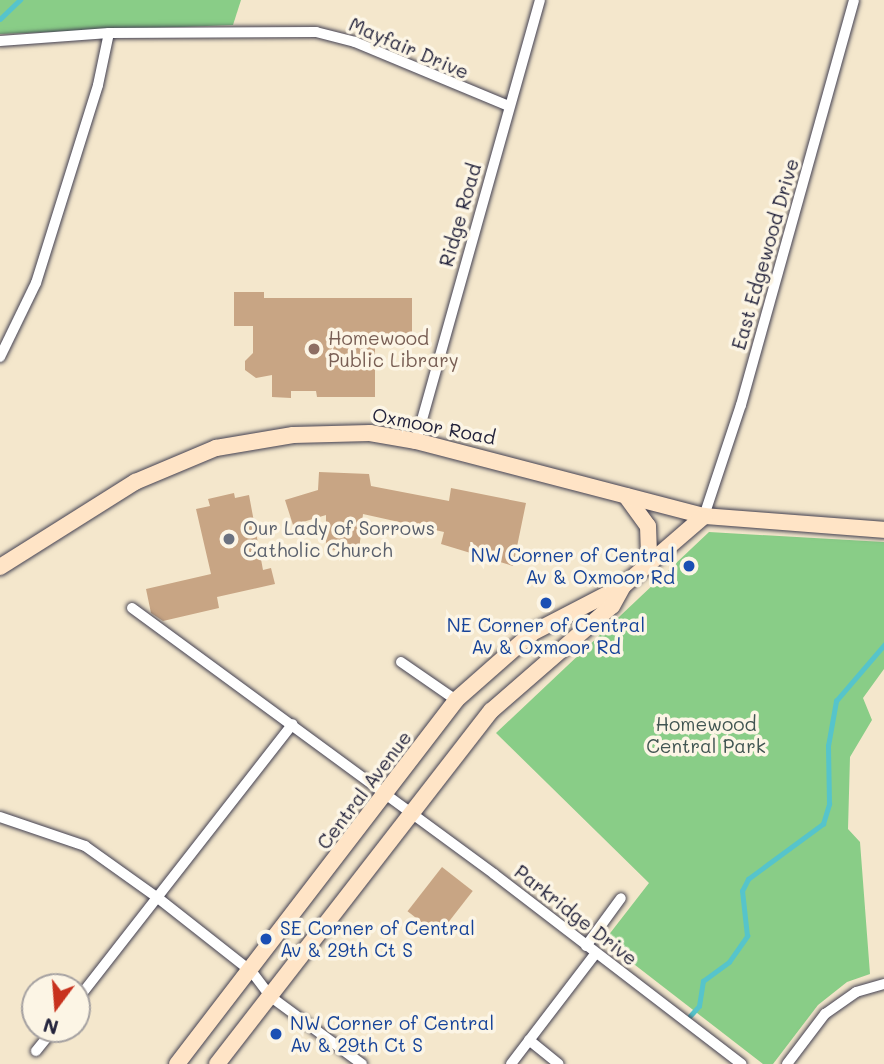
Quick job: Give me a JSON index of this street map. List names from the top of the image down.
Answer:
{
  "streets": {
    "main road": ["Oxmoor Road", "Central Avenue"],
    "street": [
      "Mayfair Drive",
      "Ridge Road",
      "East Edgewood Drive",
      "Parkridge Drive"
    ]
  },
  "crossings": [
    ["Mayfair Drive", "Ridge Road"],
    ["Ridge Road", "Oxmoor Road"],
    ["East Edgewood Drive", "Oxmoor Road"],
    ["East Edgewood Drive", "Central Avenue"],
    ["Oxmoor Road", "Central Avenue"],
    ["Central Avenue", "Parkridge Drive"]
  ],
  "parks": ["Homewood Central Park"],
  "places": [
    "Homewood Public Library",
    "Our Lady of Sorrows Catholic Church",
    "NW Corner of Central Av & Oxmoor Rd",
    "NE Corner of Central Av & Oxmoor Rd",
    "SE Corner of Central Av & 29th Ct S",
    "NW Corner of Central Av & 29th Ct S"
  ],
  "north": "bottom"
}
